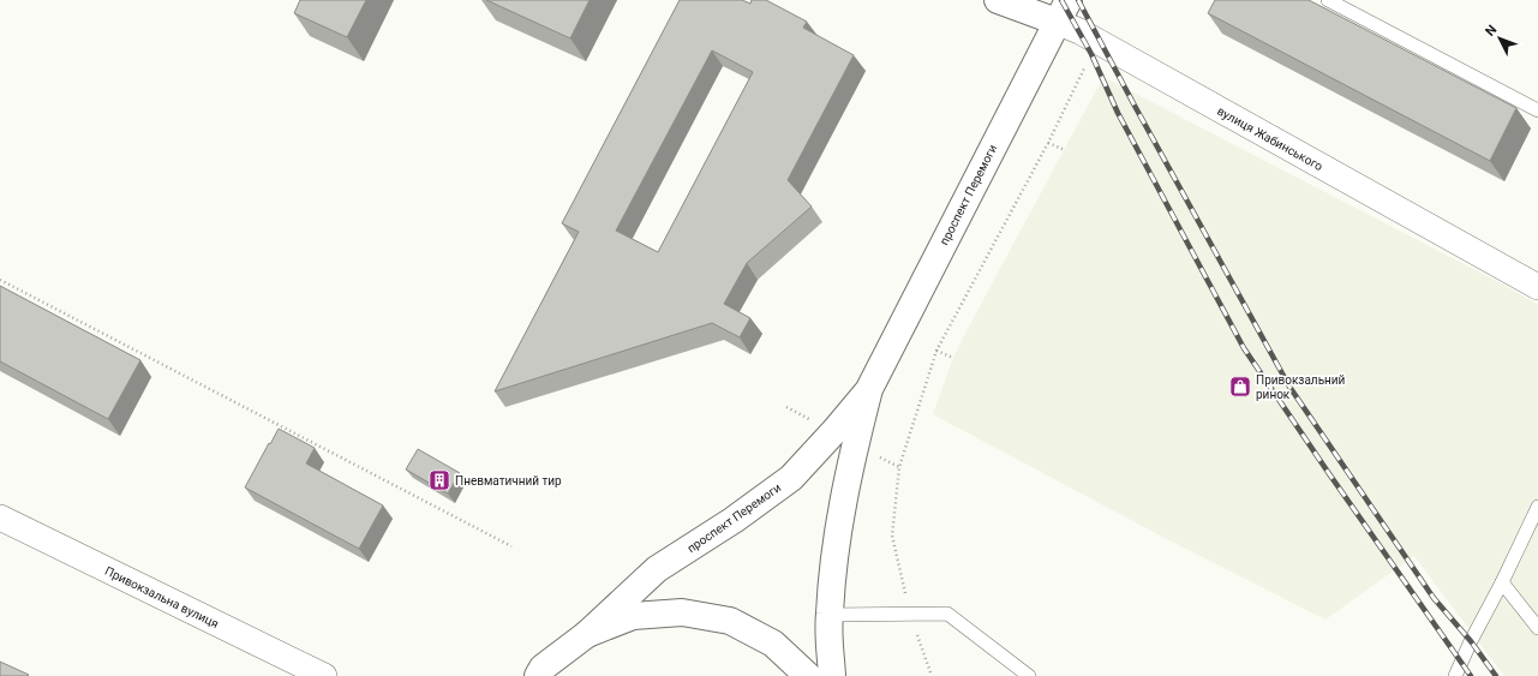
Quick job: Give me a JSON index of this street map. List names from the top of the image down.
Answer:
{
  "streets": {
    "main road": ["вулиця Жабинського", "проспект Перемоги"],
    "street": ["Привокзальна вулиця"]
  },
  "crossings": [
    ["вулиця Жабинського", "проспект Перемоги"]
  ],
  "places": {
    "shop": ["Привокзальний ринок"],
    "building": ["Пневматичний тир"]
  },
  "north": "top left"
}
